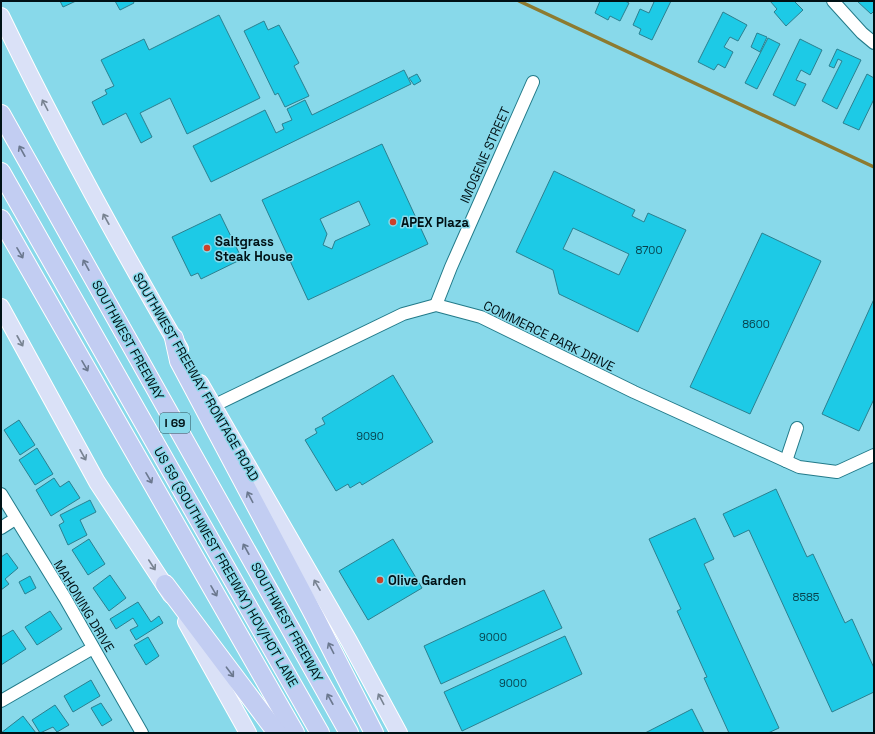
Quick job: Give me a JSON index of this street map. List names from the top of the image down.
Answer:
{
  "streets": {
    "highway": ["SOUTHWEST FREEWAY", "I 69", "US 59 (SOUTHWEST FREEWAY) HOV/HOT LANE"],
    "main road": ["SOUTHWEST FREEWAY FRONTAGE ROAD"],
    "street": ["IMOGENE STREET", "COMMERCE PARK DRIVE", "MAHONING DRIVE"]
  },
  "crossings": [
    ["IMOGENE STREET", "COMMERCE PARK DRIVE"]
  ],
  "places": ["APEX Plaza", "Saltgrass Steak House", "Olive Garden"],
  "house_numbers": [
    "8700",
    "8600",
    "9090",
    "8585",
    "9000",
    "9000"
  ]
}
